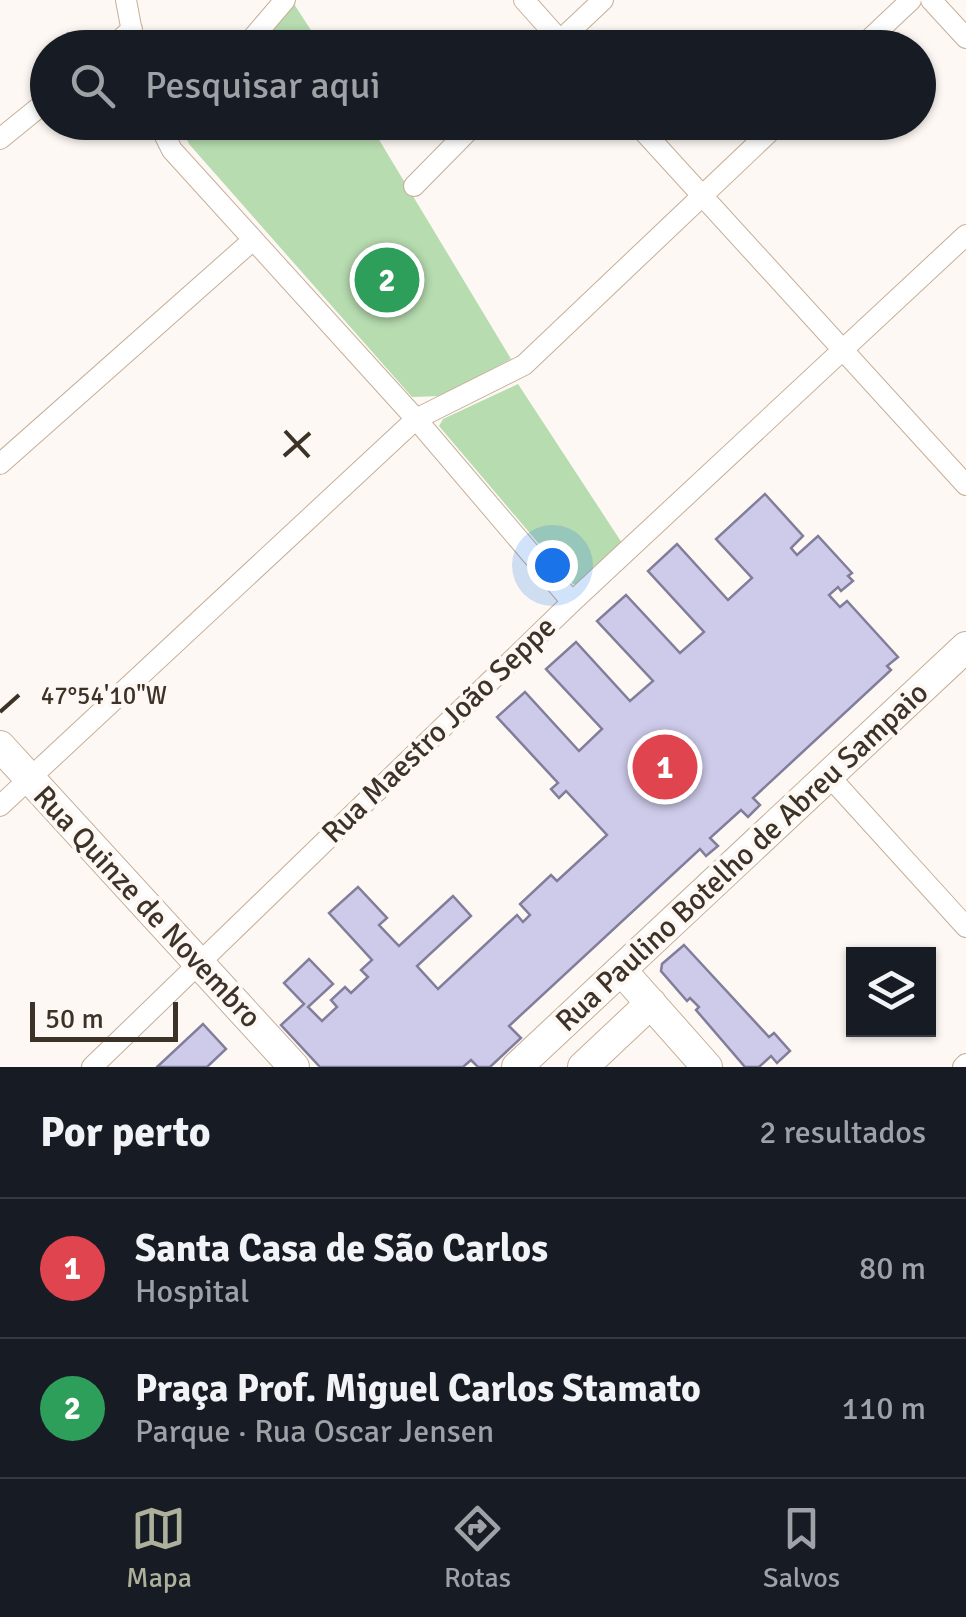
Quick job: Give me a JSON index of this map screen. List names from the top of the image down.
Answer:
{
  "streets": {
    "main road": ["Rua Paulino Botelho de Abreu Sampaio", "Rua Quinze de Novembro"],
    "street": ["Rua Maestro João Seppe"]
  },
  "crossings": [
    ["Rua Maestro João Seppe", "Rua Quinze de Novembro"]
  ],
  "scale_bar": "50 m",
  "page": {
    "search": "Pesquisar aqui",
    "pins": ["2", "1"],
    "scale": "50 m",
    "heading": ["Por perto", "2 resultados"],
    "list": [
      {
        "mark": "1",
        "name": "Santa Casa de São Carlos",
        "note": "Hospital",
        "value": "80 m"
      },
      {
        "mark": "2",
        "name": "Praça Prof. Miguel Carlos Stamato",
        "note": "Parque · Rua Oscar Jensen",
        "value": "110 m"
      }
    ],
    "nav": ["Mapa", "Rotas", "Salvos"]
  },
  "coordinates": ["47°54'10\"W"]
}
